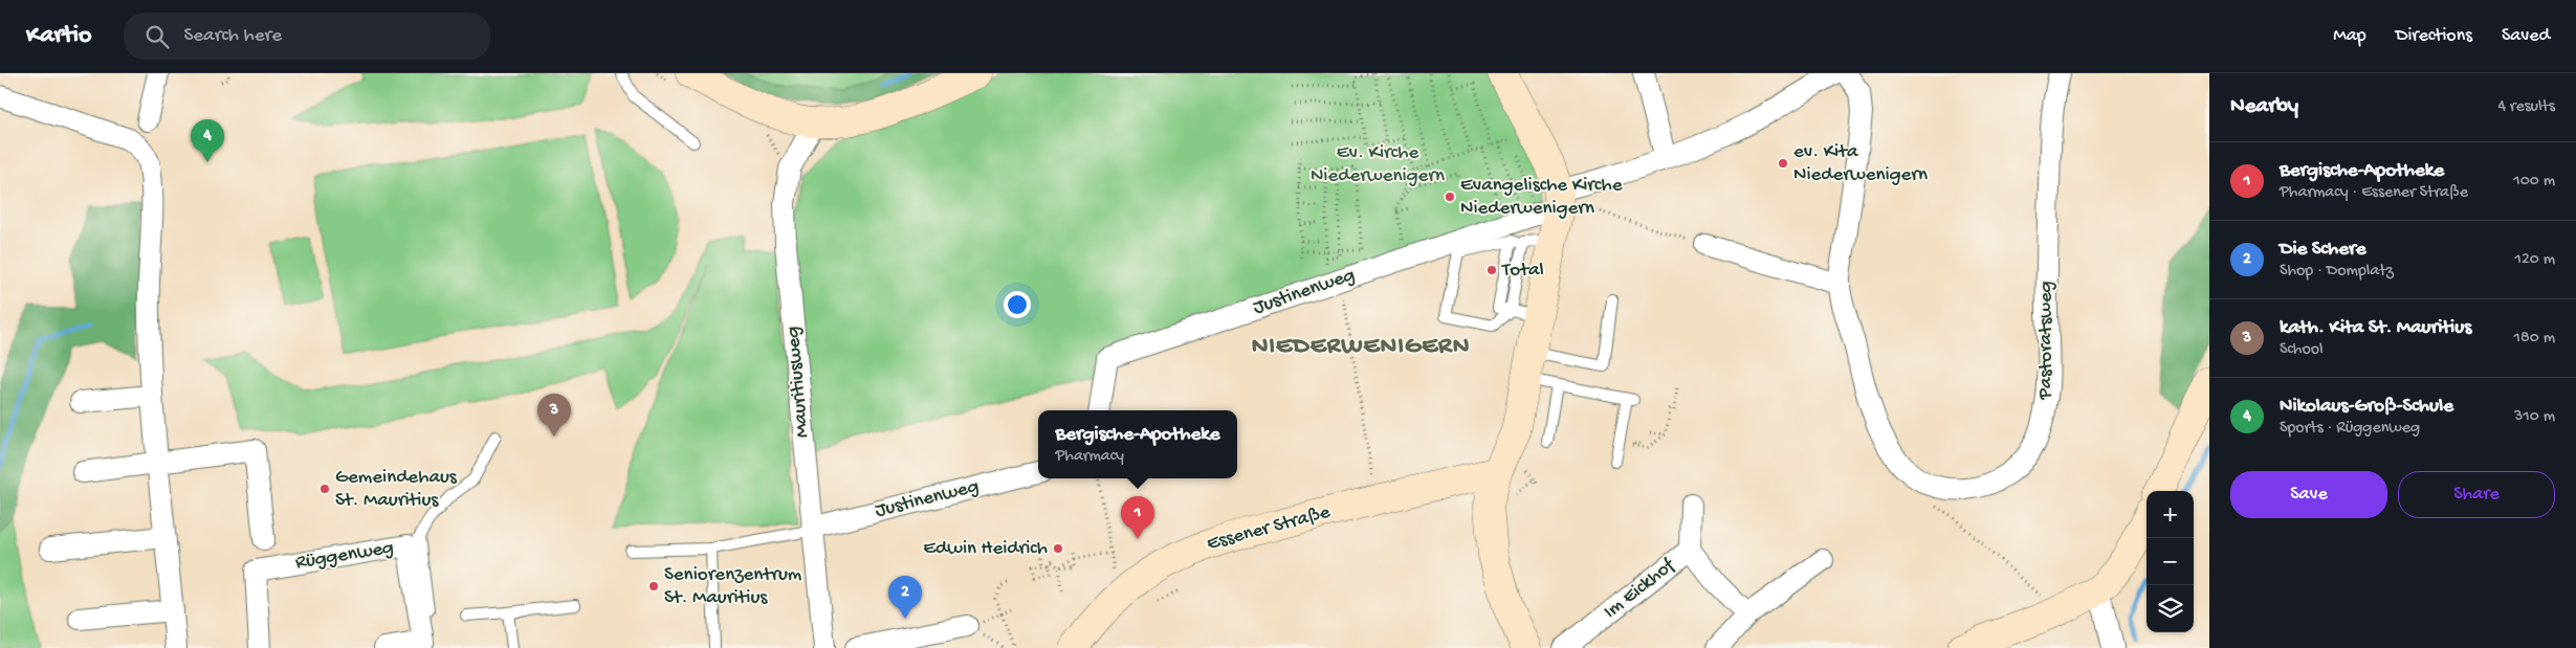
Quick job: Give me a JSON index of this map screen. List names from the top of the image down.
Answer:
{
  "streets": {
    "main road": ["Essener Straße"],
    "street": [
      "Justinenweg",
      "Pastoratsweg",
      "Mauritiusweg",
      "Rüggenweg",
      "Im Eickhof"
    ]
  },
  "crossings": [
    ["Justinenweg", "Mauritiusweg"]
  ],
  "districts": ["NIEDERWENIGERN"],
  "parks": ["Ev. Kirche Niederwenigern"],
  "places": [
    "ev. Kita Niederwenigern",
    "Evangelische Kirche Niederwenigern",
    "Total",
    "Gemeindehaus St. Mauritius",
    "Edwin Heidrich",
    "Seniorenzentrum St. Mauritius"
  ],
  "page": {
    "header": "Kartio",
    "search": "Search here",
    "nav": ["Map", "Directions", "Saved"],
    "heading": ["Nearby", "4 results"],
    "pins": [
      "4",
      "3",
      "1",
      "2"
    ],
    "list": [
      {
        "mark": "1",
        "name": "Bergische-Apotheke",
        "note": "Pharmacy · Essener Straße",
        "value": "100 m"
      },
      {
        "mark": "2",
        "name": "Die Schere",
        "note": "Shop · Domplatz",
        "value": "120 m"
      },
      {
        "mark": "3",
        "name": "kath. Kita St. Mauritius",
        "note": "School",
        "value": "180 m"
      },
      {
        "mark": "4",
        "name": "Nikolaus-Groß-Schule",
        "note": "Sports · Rüggenweg",
        "value": "310 m"
      }
    ],
    "popup": ["Bergische-Apotheke", "Pharmacy"],
    "buttons": ["Save", "Share"],
    "map_buttons": ["+", "−"]
  }
}
